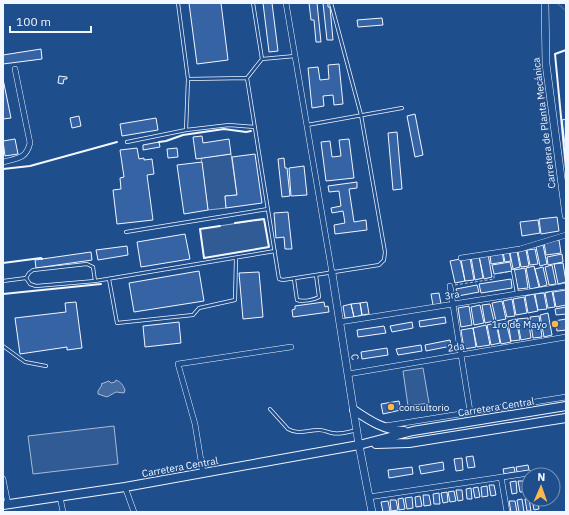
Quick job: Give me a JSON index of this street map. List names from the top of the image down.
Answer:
{
  "streets": {
    "main road": ["Carretera Central"],
    "street": [
      "Carretera de Planta Mecánica",
      "3ra",
      "2da",
      "C"
    ]
  },
  "crossings": [
    ["3ra", "C"],
    ["2da", "C"],
    ["C", "Carretera Central"]
  ],
  "places": ["1ro de Mayo", "consultorio"],
  "scale_bar": "100 m",
  "north": "top"
}
